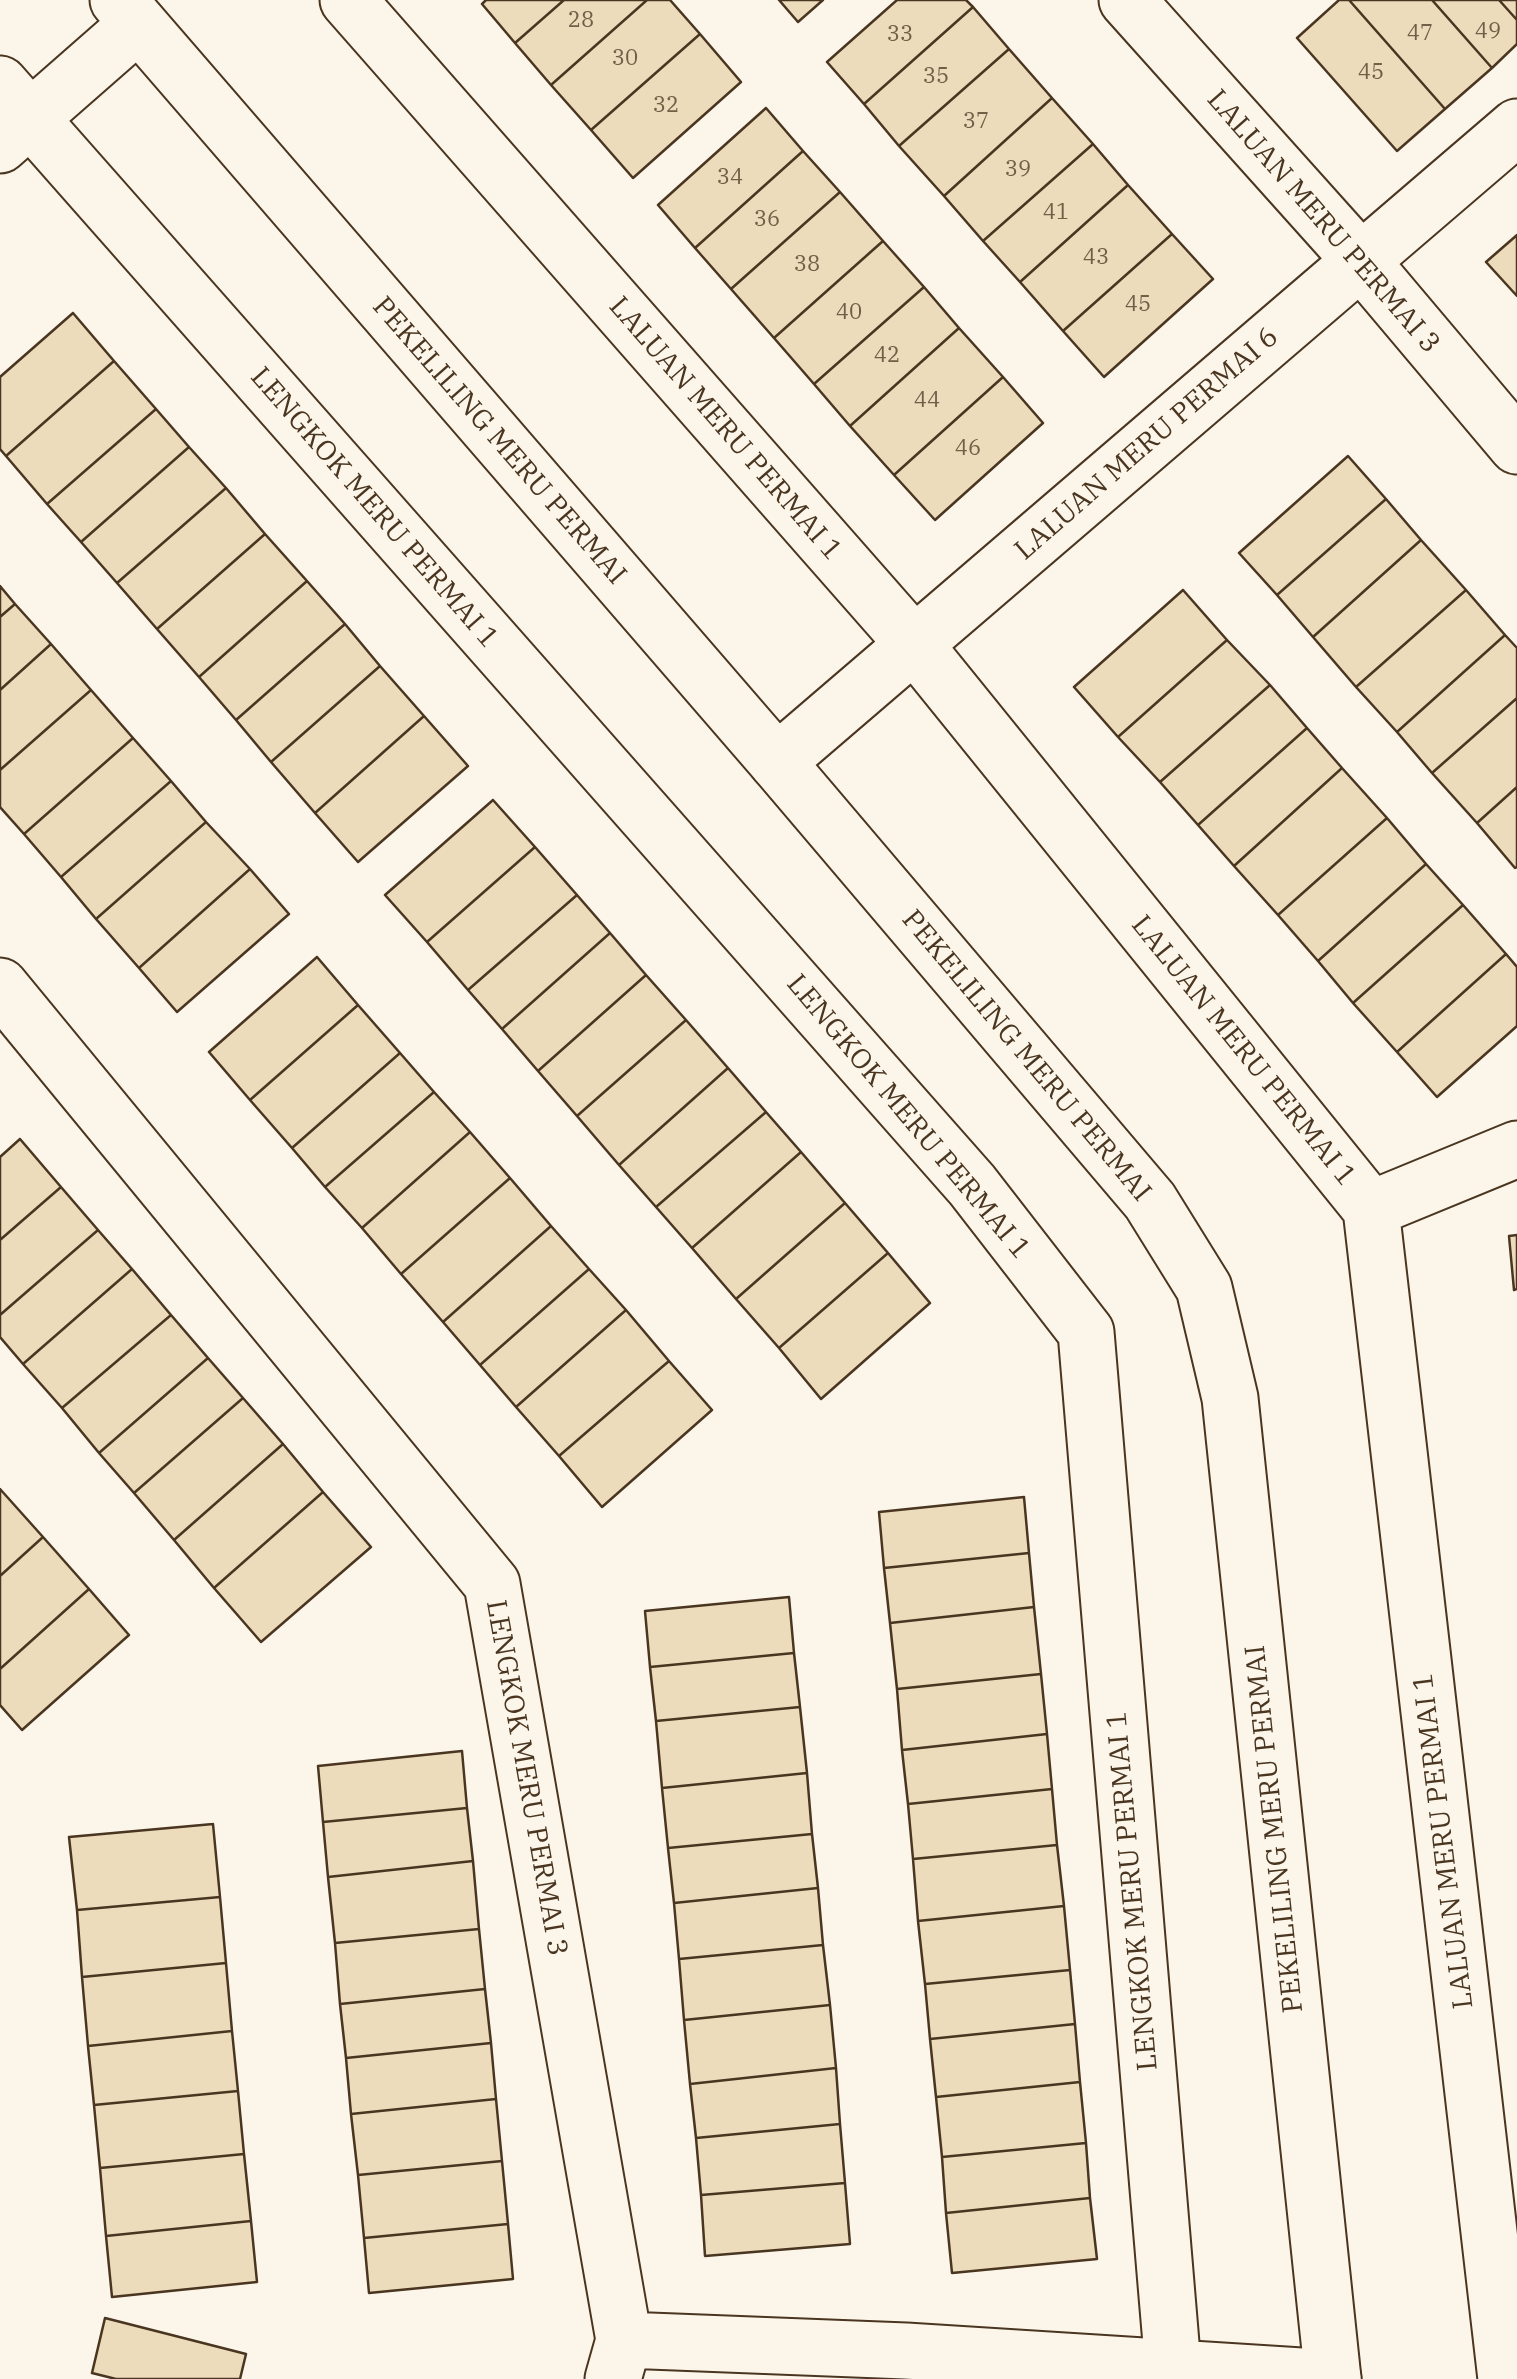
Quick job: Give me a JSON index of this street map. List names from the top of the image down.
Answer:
{
  "streets": {
    "street": [
      "LALUAN MERU PERMAI 3",
      "LALUAN MERU PERMAI 1",
      "PEKELILING MERU PERMAI",
      "LALUAN MERU PERMAI 6",
      "LENGKOK MERU PERMAI 1",
      "LENGKOK MERU PERMAI 3"
    ]
  },
  "crossings": [
    ["LALUAN MERU PERMAI 3", "LALUAN MERU PERMAI 6"],
    ["LALUAN MERU PERMAI 1", "LALUAN MERU PERMAI 6"],
    ["PEKELILING MERU PERMAI", "LALUAN MERU PERMAI 6"]
  ],
  "house_numbers": [
    "28",
    "49",
    "47",
    "33",
    "30",
    "45",
    "35",
    "32",
    "37",
    "39",
    "34",
    "41",
    "36",
    "43",
    "38",
    "45",
    "40",
    "42",
    "44",
    "46"
  ]
}
